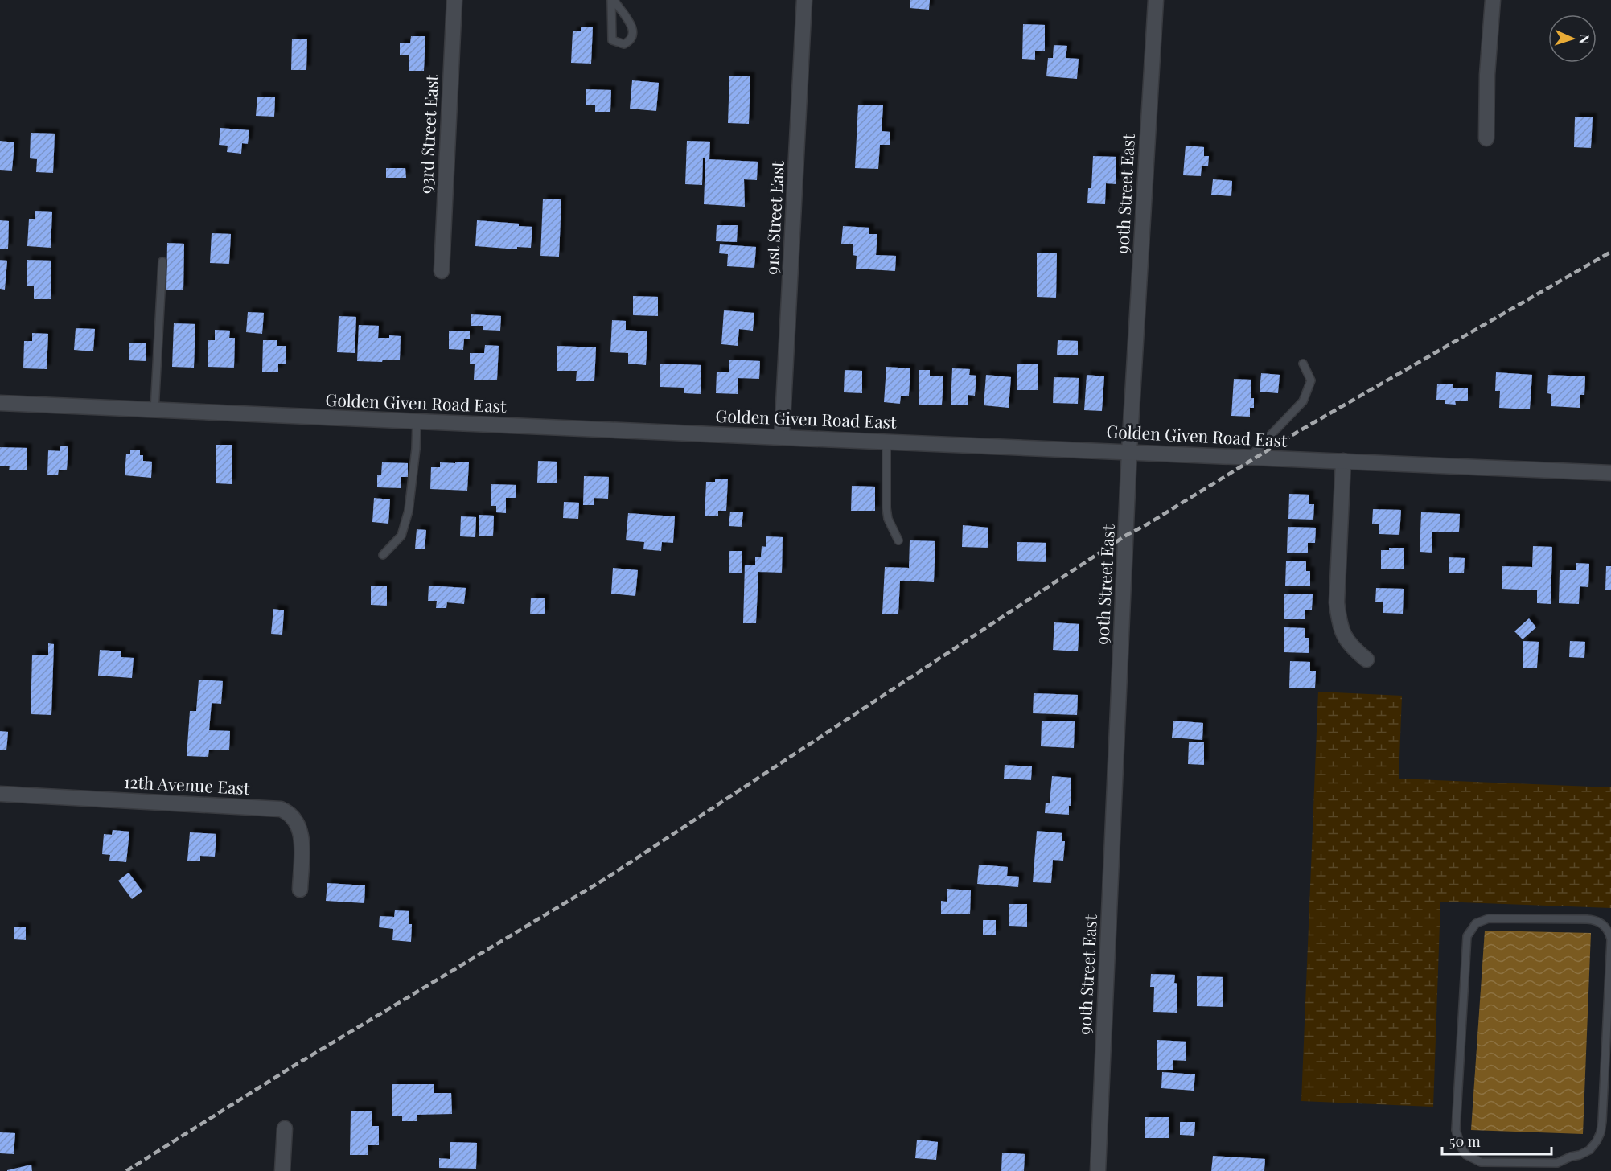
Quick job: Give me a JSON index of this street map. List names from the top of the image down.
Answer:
{
  "streets": {
    "street": [
      "93rd Street East",
      "90th Street East",
      "91st Street East",
      "Golden Given Road East",
      "12th Avenue East"
    ]
  },
  "crossings": [
    ["90th Street East", "Golden Given Road East"],
    ["91st Street East", "Golden Given Road East"]
  ],
  "scale_bar": "50 m",
  "north": "right"
}
